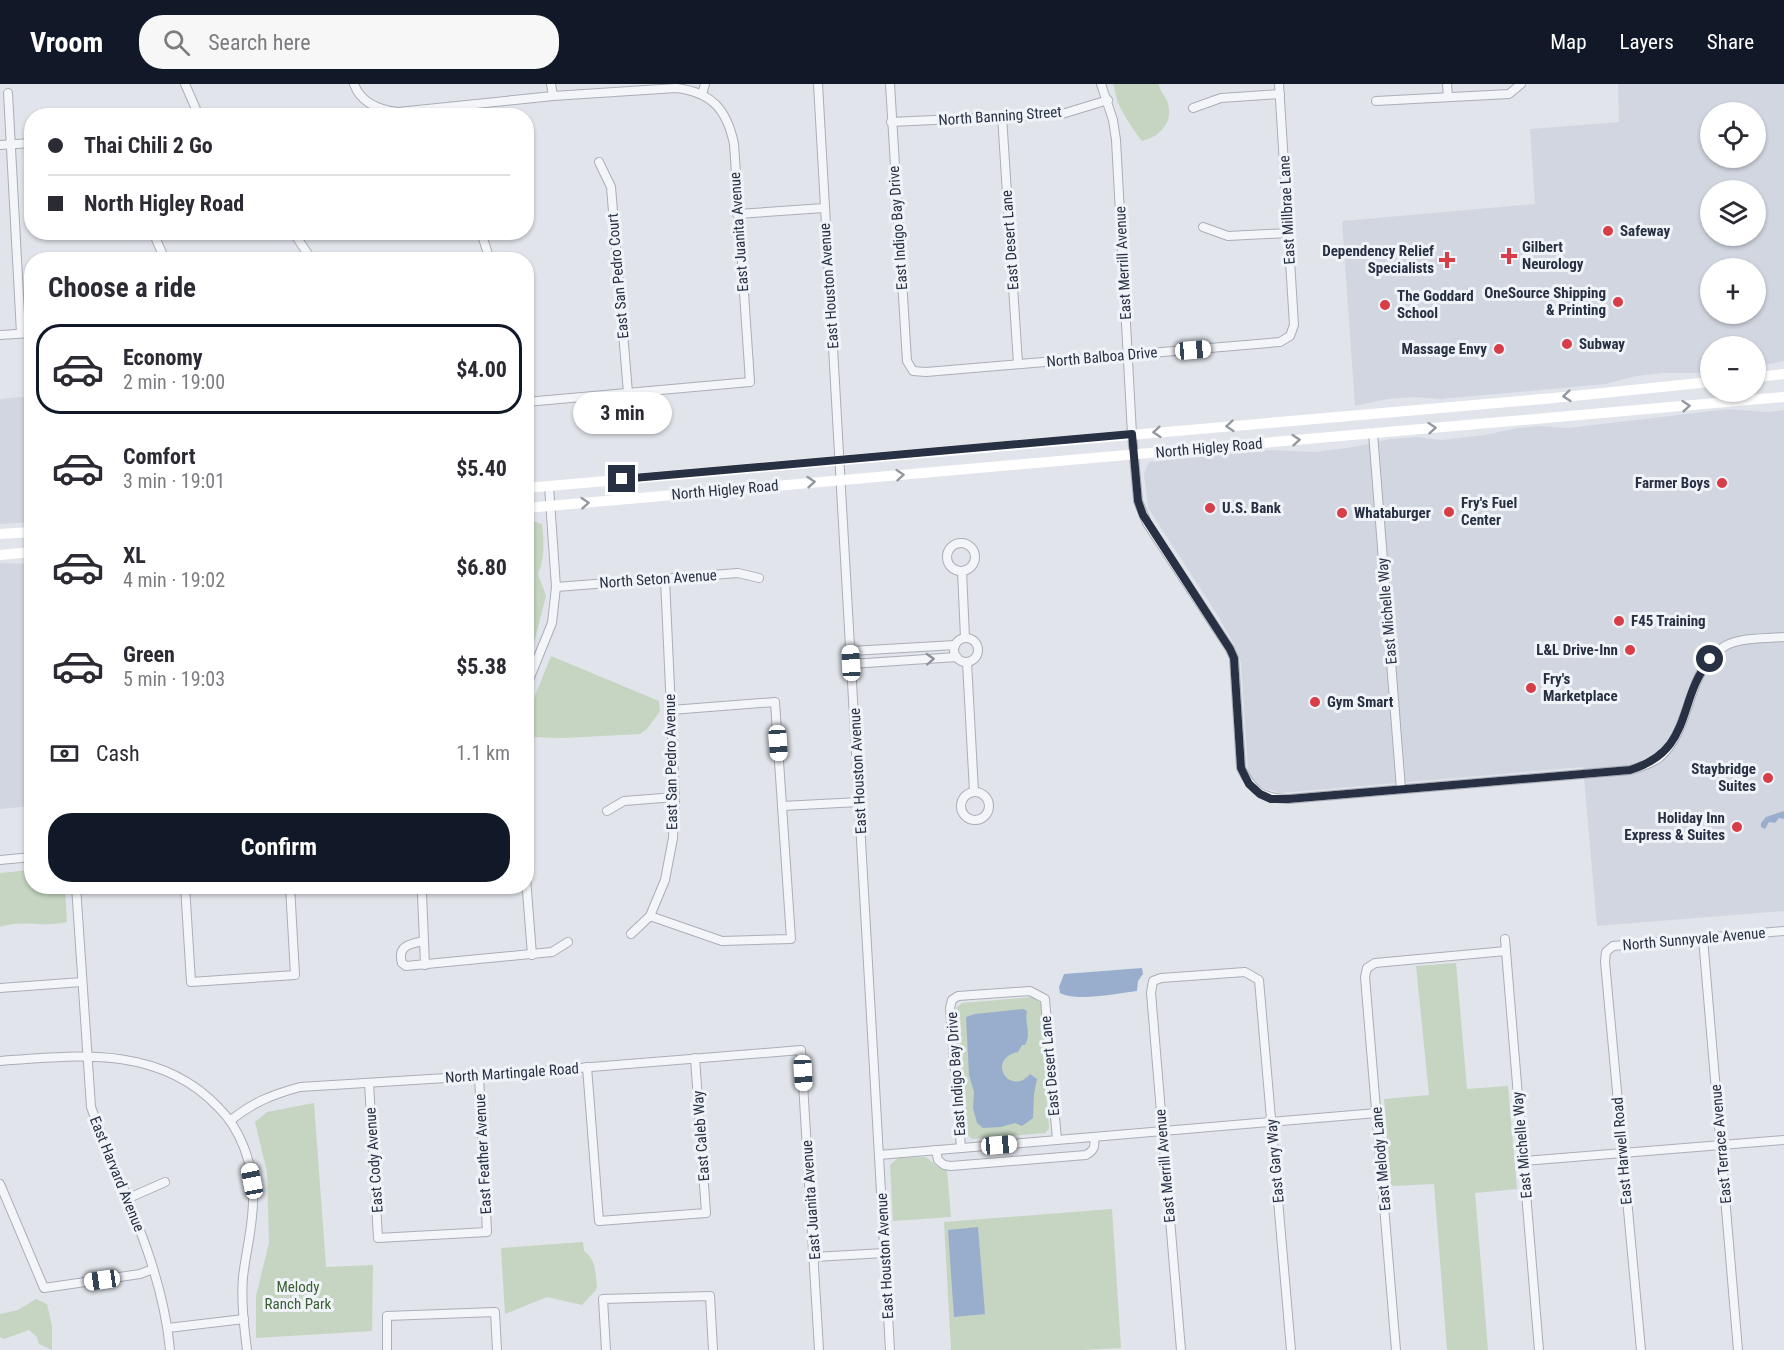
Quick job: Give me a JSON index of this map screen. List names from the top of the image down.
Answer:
{
  "streets": {
    "main road": ["North Higley Road"],
    "street": [
      "North Banning Street",
      "East Millbrae Lane",
      "East Indigo Bay Drive",
      "East Juanita Avenue",
      "East Desert Lane",
      "East Merrill Avenue",
      "East San Pedro Court",
      "East Houston Avenue",
      "North Balboa Drive",
      "North Seton Avenue",
      "East Michelle Way",
      "East San Pedro Avenue",
      "North Sunnyvale Avenue",
      "North Martingale Road",
      "East Caleb Way",
      "East Terrace Avenue",
      "East Harwell Road",
      "East Feather Avenue",
      "East Melody Lane",
      "East Cody Avenue",
      "East Gary Way",
      "East Harvard Avenue"
    ]
  },
  "crossings": [
    ["North Banning Street", "East Indigo Bay Drive"],
    ["North Banning Street", "East Desert Lane"],
    ["North Banning Street", "East Merrill Avenue"],
    ["East Millbrae Lane", "North Balboa Drive"],
    ["East Indigo Bay Drive", "East Desert Lane"],
    ["East Indigo Bay Drive", "North Balboa Drive"],
    ["East Juanita Avenue", "East San Pedro Court"],
    ["East Juanita Avenue", "North Martingale Road"],
    ["East Desert Lane", "North Balboa Drive"],
    ["East Merrill Avenue", "North Balboa Drive"],
    ["East Merrill Avenue", "North Higley Road"],
    ["East Merrill Avenue", "East Gary Way"],
    ["East Houston Avenue", "North Higley Road"],
    ["North Higley Road", "East Michelle Way"],
    ["North Seton Avenue", "East San Pedro Avenue"],
    ["East Michelle Way", "East Melody Lane"],
    ["North Sunnyvale Avenue", "East Terrace Avenue"],
    ["North Sunnyvale Avenue", "East Harwell Road"],
    ["North Martingale Road", "East Caleb Way"],
    ["North Martingale Road", "East Feather Avenue"],
    ["North Martingale Road", "East Cody Avenue"],
    ["East Feather Avenue", "East Cody Avenue"]
  ],
  "parks": ["Melody Ranch Park"],
  "places": {
    "other": [
      "Safeway",
      "OneSource Shipping & Printing",
      "The Goddard School",
      "Subway",
      "Massage Envy",
      "Farmer Boys",
      "U.S. Bank",
      "Fry's Fuel Center",
      "Whataburger",
      "F45 Training",
      "L&L Drive-Inn",
      "Fry's Marketplace",
      "Gym Smart",
      "Staybridge Suites",
      "Holiday Inn Express & Suites"
    ],
    "health": ["Gilbert Neurology", "Dependency Relief Specialists"]
  },
  "page": {
    "header": "Vroom",
    "search": "Search here",
    "nav": ["Map", "Layers", "Share"],
    "map_buttons": ["+", "−"],
    "banner": ["Thai Chili 2 Go", "North Higley Road"],
    "heading": "Choose a ride",
    "list": [
      {
        "name": "Economy",
        "note": "2 min · 19:00",
        "value": "$4.00"
      },
      {
        "name": "Comfort",
        "note": "3 min · 19:01",
        "value": "$5.40"
      },
      {
        "name": "XL",
        "note": "4 min · 19:02",
        "value": "$6.80"
      },
      {
        "name": "Green",
        "note": "5 min · 19:03",
        "value": "$5.38"
      }
    ],
    "bubble": "3 min",
    "pay": ["Cash", "1.1 km"],
    "buttons": "Confirm"
  }
}
